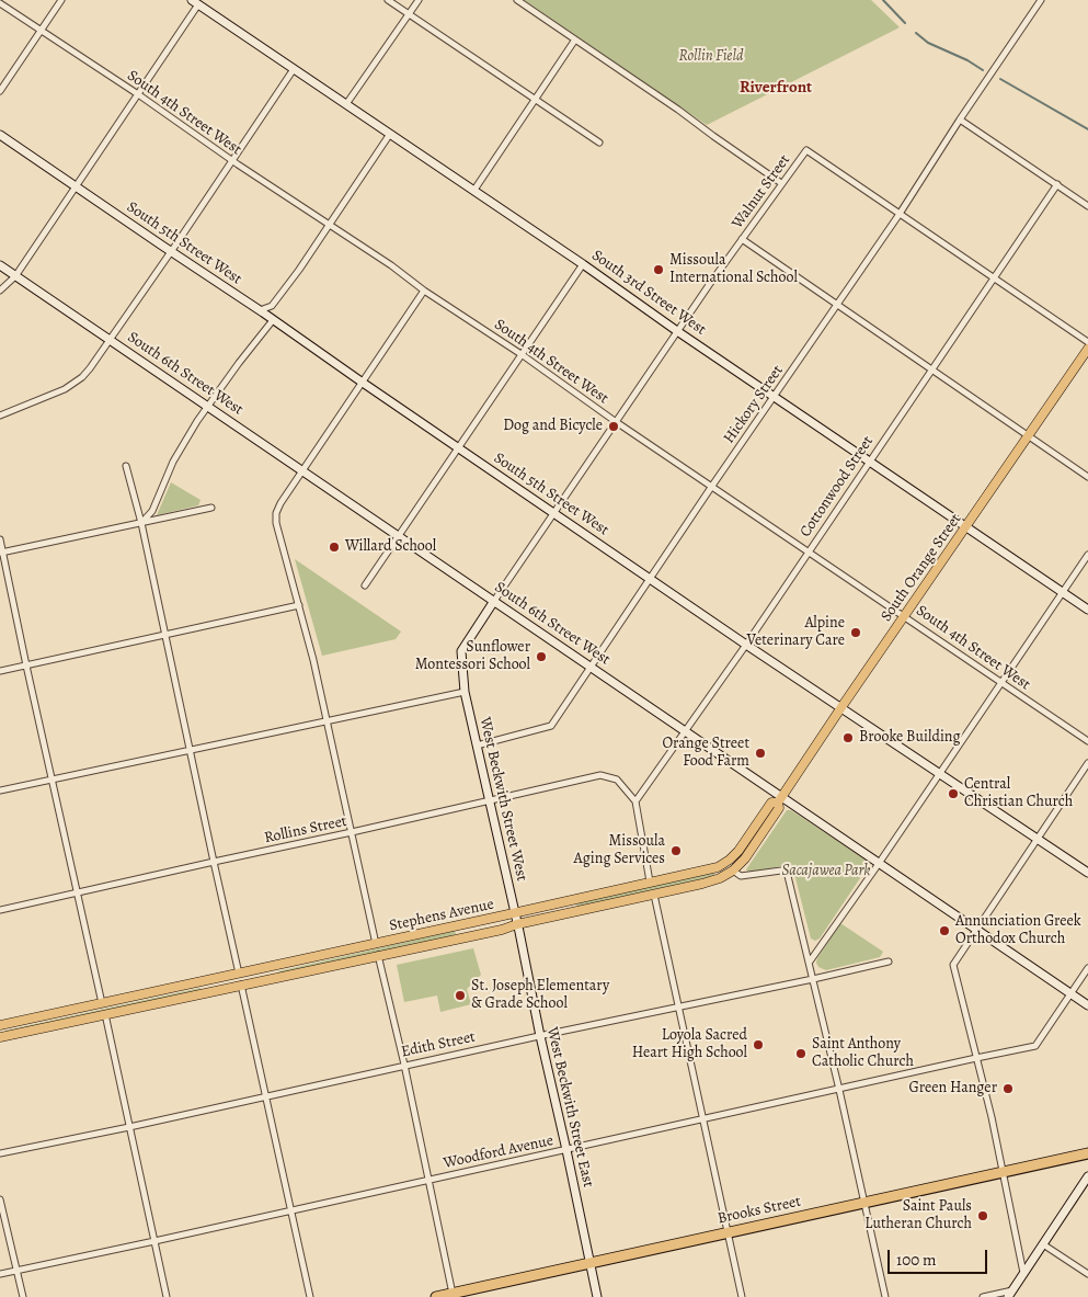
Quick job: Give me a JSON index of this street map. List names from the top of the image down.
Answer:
{
  "streets": {
    "highway": ["Brooks Street"],
    "main road": ["South Orange Street", "Stephens Avenue"],
    "street": [
      "South 4th Street West",
      "Walnut Street",
      "South 5th Street West",
      "South 3rd Street West",
      "South 6th Street West",
      "Hickory Street",
      "Cottonwood Street",
      "West Beckwith Street West",
      "Rollins Street",
      "Edith Street",
      "West Beckwith Street East",
      "Woodford Avenue"
    ]
  },
  "crossings": [
    ["South 4th Street West", "Walnut Street"],
    ["South 4th Street West", "Hickory Street"],
    ["South 4th Street West", "Cottonwood Street"],
    ["South 4th Street West", "South Orange Street"],
    ["Walnut Street", "South 5th Street West"],
    ["Walnut Street", "South 3rd Street West"],
    ["Walnut Street", "South 6th Street West"],
    ["Walnut Street", "Hickory Street"],
    ["Walnut Street", "West Beckwith Street West"],
    ["South 5th Street West", "Hickory Street"],
    ["South 5th Street West", "Cottonwood Street"],
    ["South 5th Street West", "South Orange Street"],
    ["South 3rd Street West", "Hickory Street"],
    ["South 3rd Street West", "Cottonwood Street"],
    ["South 3rd Street West", "South Orange Street"],
    ["South 6th Street West", "Hickory Street"],
    ["South 6th Street West", "Cottonwood Street"],
    ["South 6th Street West", "South Orange Street"],
    ["South 6th Street West", "West Beckwith Street West"],
    ["South 6th Street West", "Stephens Avenue"],
    ["South 6th Street West", "Woodford Avenue"],
    ["Hickory Street", "West Beckwith Street West"],
    ["Cottonwood Street", "Rollins Street"],
    ["South Orange Street", "Stephens Avenue"],
    ["West Beckwith Street West", "Rollins Street"],
    ["West Beckwith Street West", "Stephens Avenue"],
    ["West Beckwith Street West", "West Beckwith Street East"],
    ["Stephens Avenue", "West Beckwith Street East"],
    ["Edith Street", "West Beckwith Street East"],
    ["West Beckwith Street East", "Woodford Avenue"],
    ["West Beckwith Street East", "Brooks Street"]
  ],
  "districts": ["Riverfront"],
  "parks": ["Rollin Field", "Sacajawea Park"],
  "places": [
    "Missoula International School",
    "Dog and Bicycle",
    "Willard School",
    "Alpine Veterinary Care",
    "Sunflower Montessori School",
    "Brooke Building",
    "Orange Street Food Farm",
    "Central Christian Church",
    "Missoula Aging Services",
    "Annunciation Greek Orthodox Church",
    "St. Joseph Elementary & Grade School",
    "Loyola Sacred Heart High School",
    "Saint Anthony Catholic Church",
    "Green Hanger",
    "Saint Pauls Lutheran Church"
  ],
  "scale_bar": "100 m"
}
